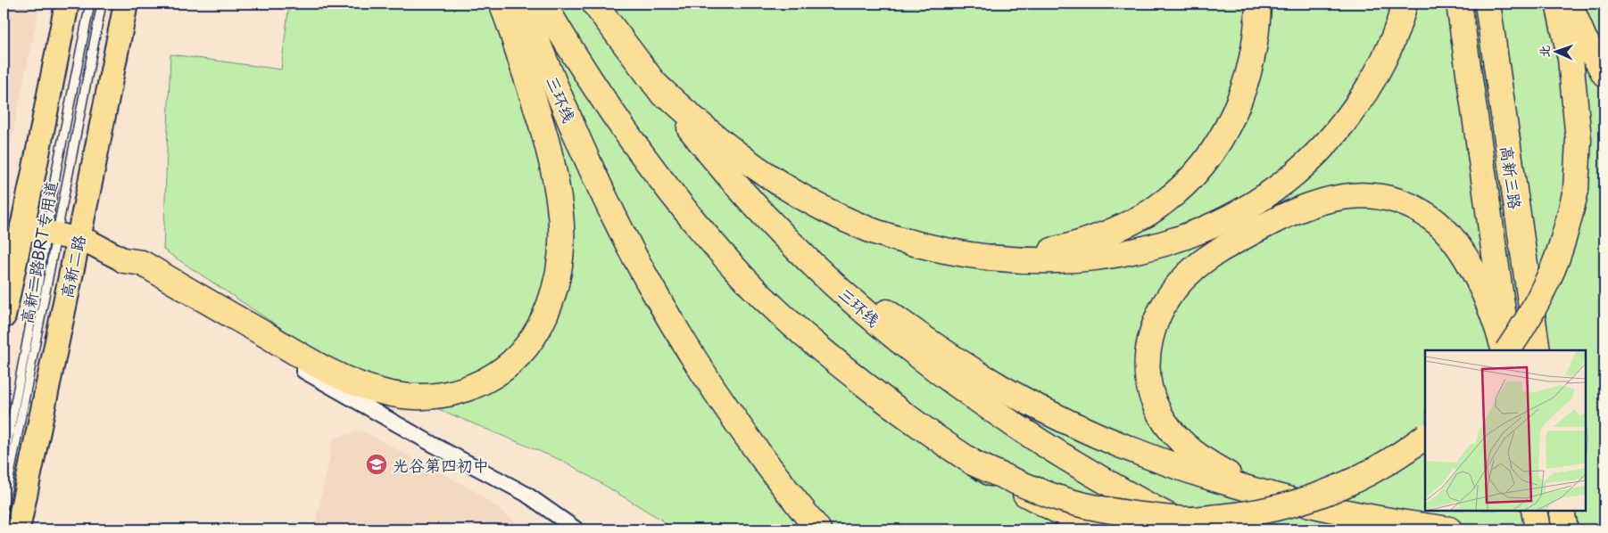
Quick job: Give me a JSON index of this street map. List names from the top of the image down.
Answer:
{
  "streets": {
    "highway": ["三环线", "高新三路"],
    "main road": ["高新二路"],
    "lane": ["高新二路BRT专用道"]
  },
  "crossings": [
    ["高新二路BRT专用道", "高新二路"]
  ],
  "places": {
    "school or university": ["光谷第四初中"]
  },
  "north": "left"
}
